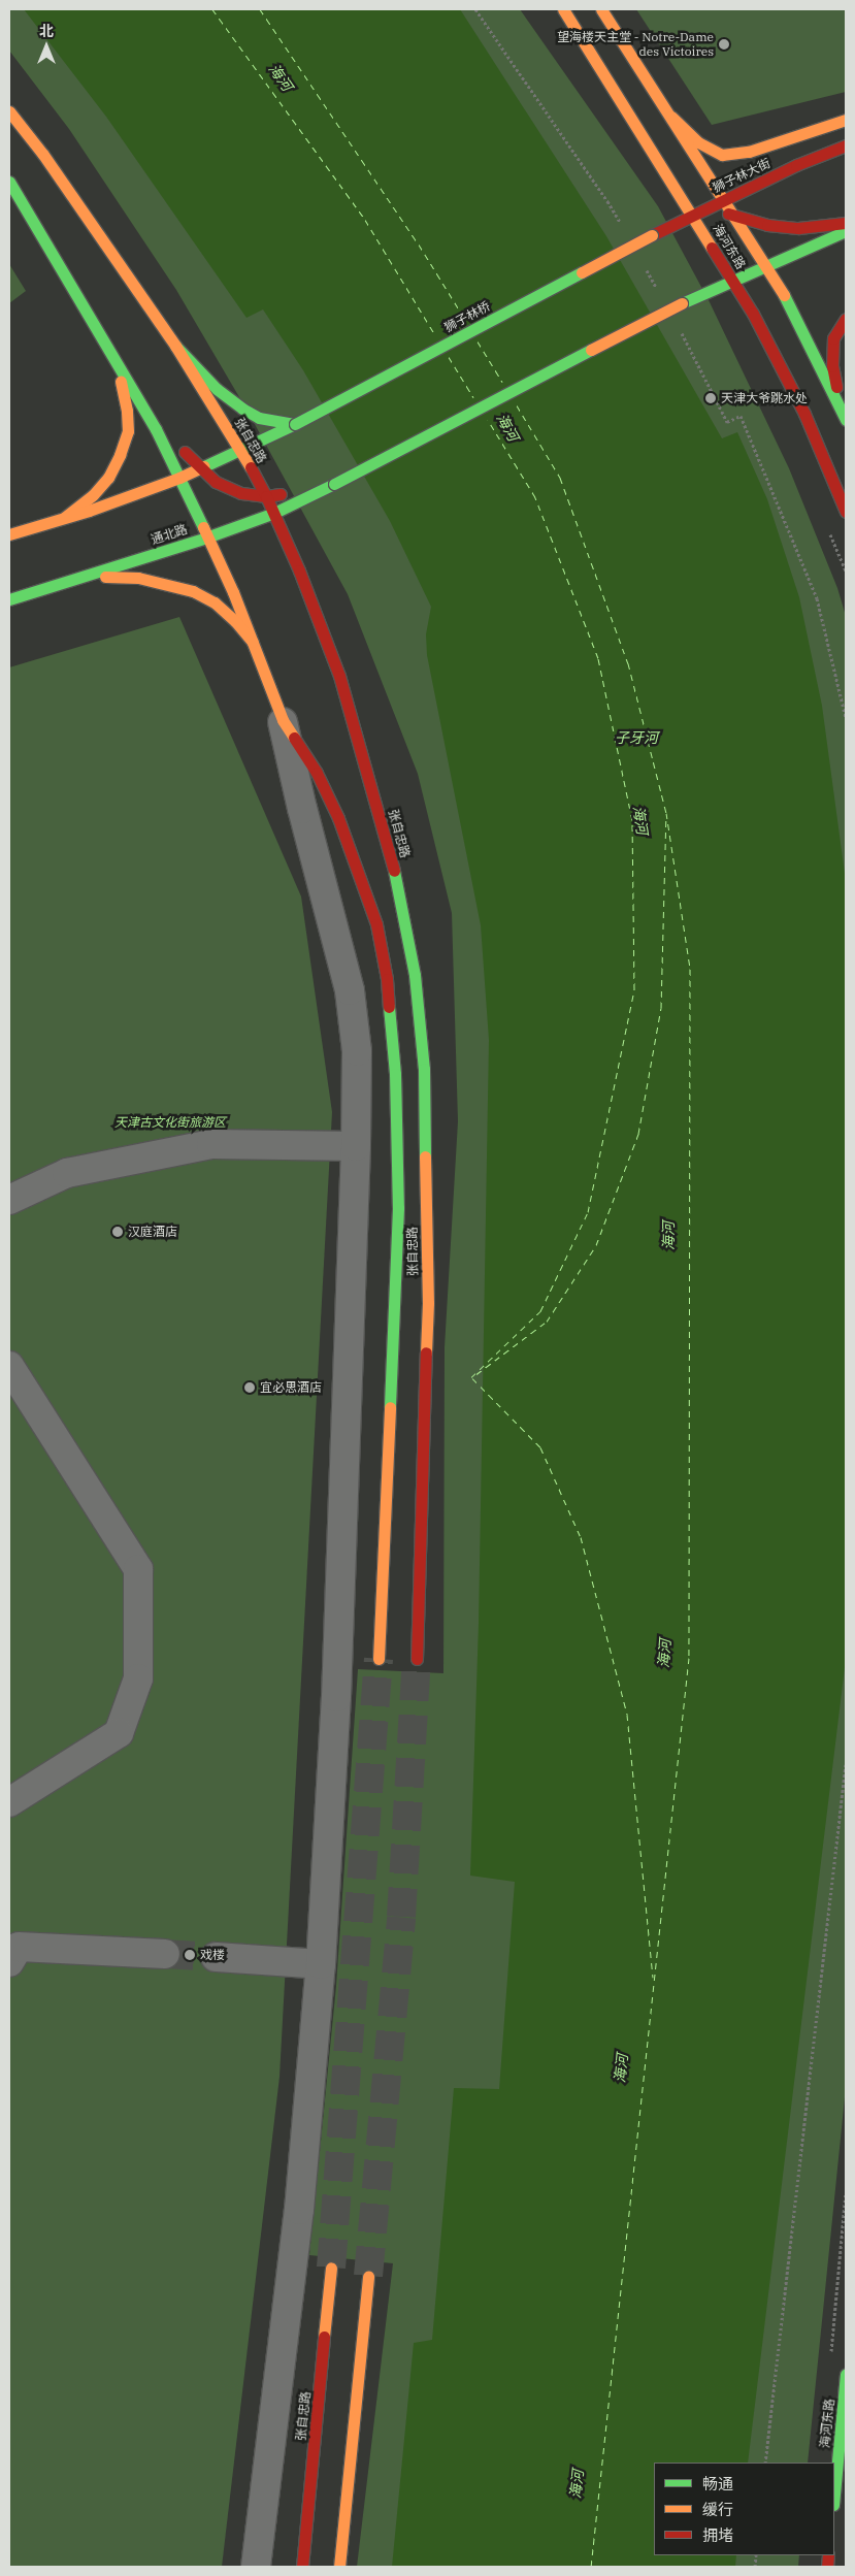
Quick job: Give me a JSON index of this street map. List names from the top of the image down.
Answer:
{
  "streets": {
    "street": [
      "狮子林大街",
      "海河东路",
      "狮子林桥",
      "张自忠路",
      "通北路"
    ]
  },
  "crossings": [
    ["狮子林大街", "海河东路"],
    ["狮子林大街", "狮子林桥"],
    ["张自忠路", "通北路"]
  ],
  "water": ["海河", "子牙河"],
  "parks": ["天津古文化街旅游区"],
  "places": [
    "望海楼天主堂 - Notre-Dame des Victoires",
    "天津大爷跳水处",
    "汉庭酒店",
    "宜必思酒店",
    "戏楼"
  ],
  "legend": ["畅通", "缓行", "拥堵"],
  "north": "top"
}
